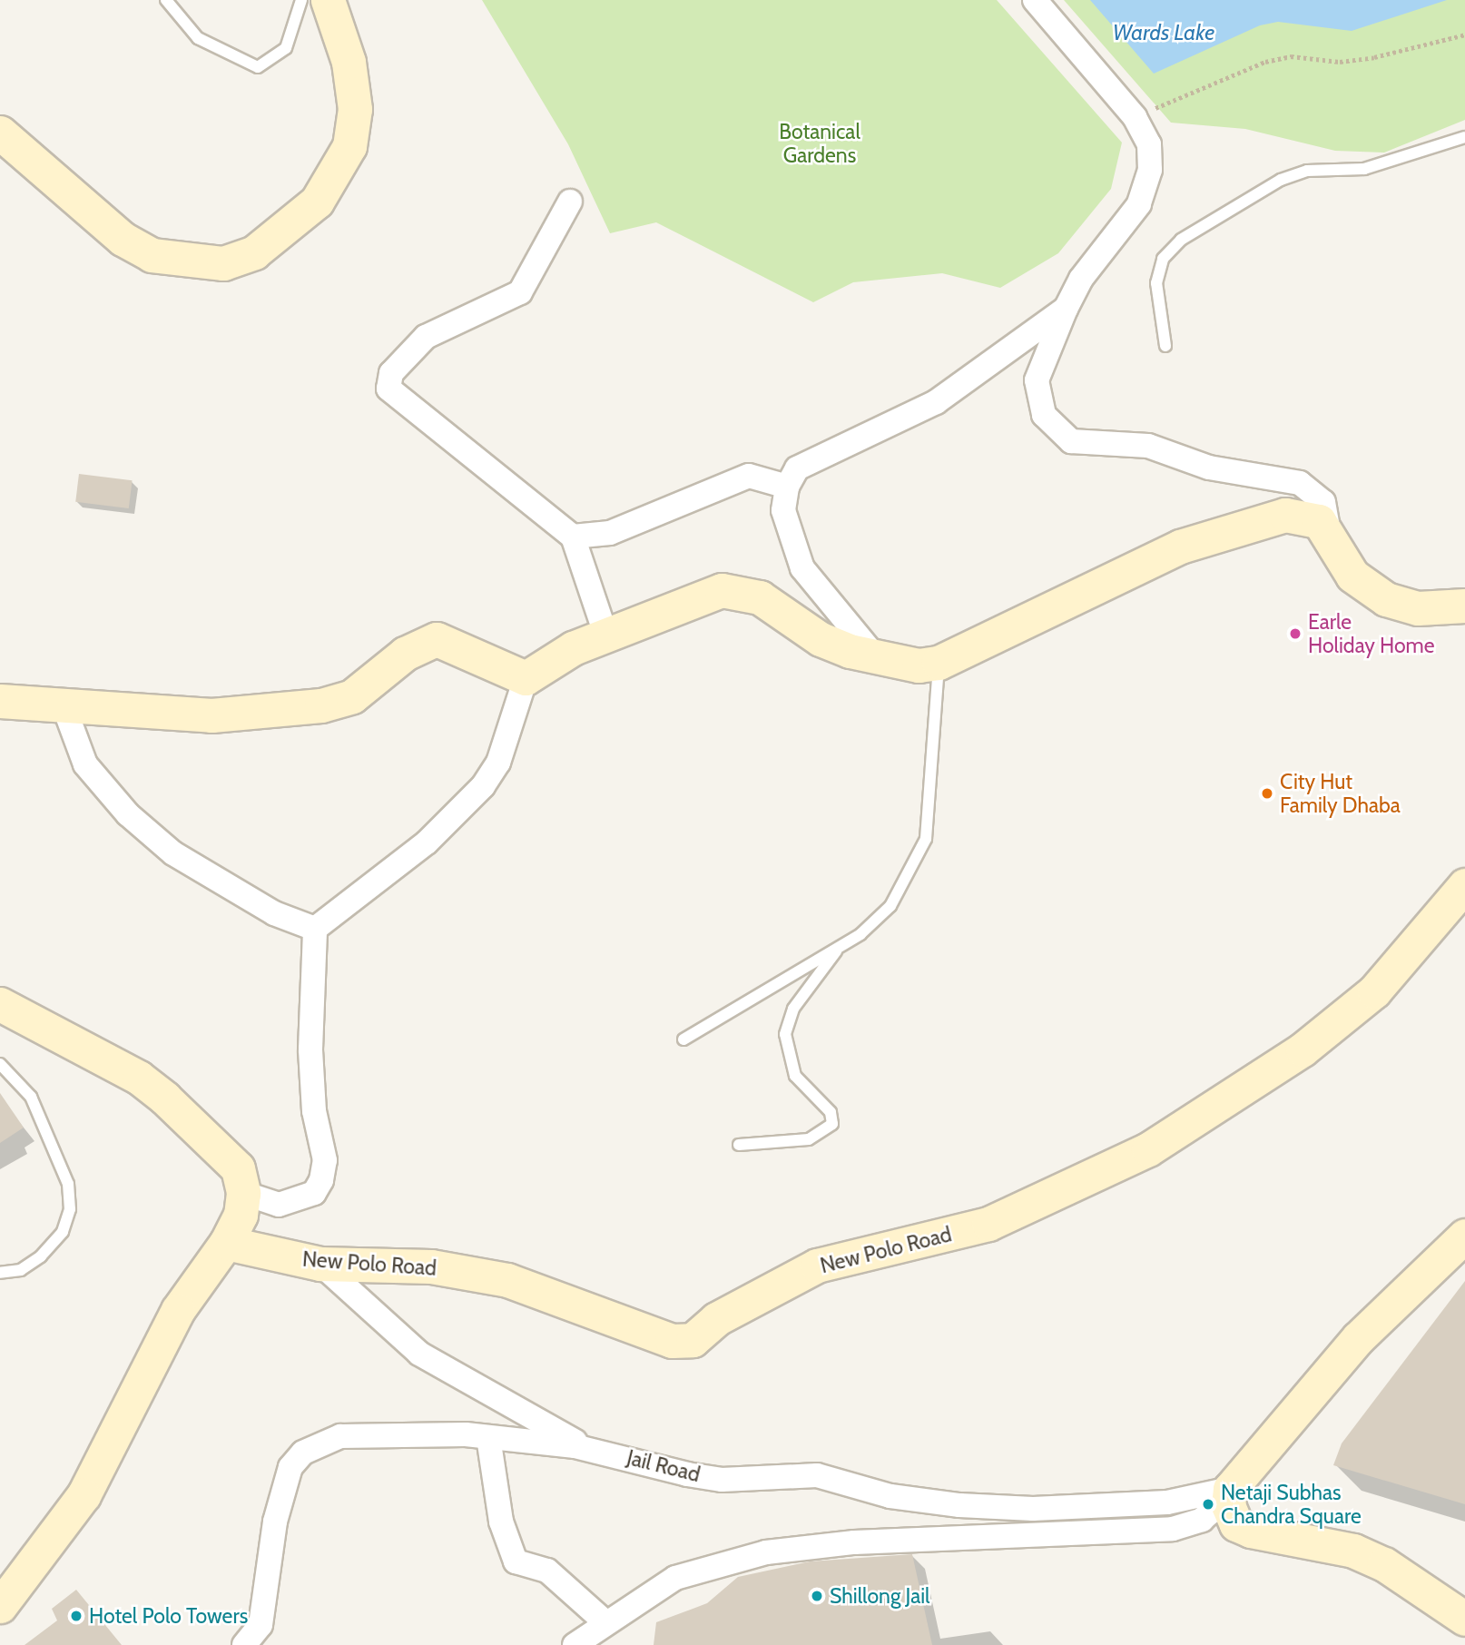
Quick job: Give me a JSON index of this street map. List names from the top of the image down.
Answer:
{
  "streets": {
    "street": ["New Polo Road", "Jail Road"]
  },
  "water": ["Wards Lake"],
  "parks": ["Botanical Gardens"],
  "places": [
    "Earle Holiday Home",
    "City Hut Family Dhaba",
    "Netaji Subhas Chandra Square",
    "Shillong Jail",
    "Hotel Polo Towers"
  ]
}
